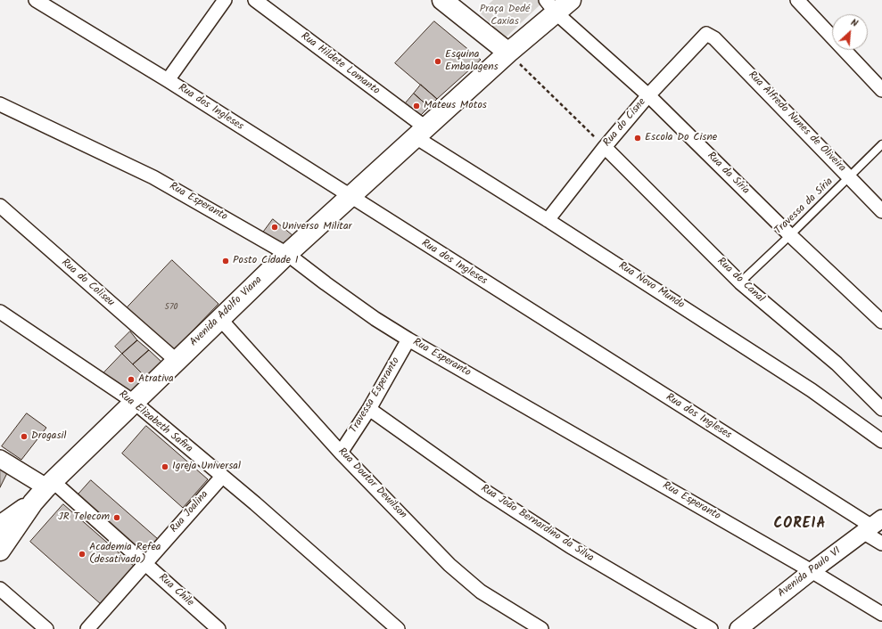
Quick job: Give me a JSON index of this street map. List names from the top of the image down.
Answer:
{
  "streets": {
    "main road": ["Avenida Adolfo Viana"],
    "street": [
      "Rua Hildete Lomanto",
      "Rua dos Ingleses",
      "Rua Alfredo Nunes de Oliveira",
      "Rua do Cisne",
      "Rua da Síria",
      "Rua Esperanto",
      "Rua do Canal",
      "Rua do Coliseu",
      "Rua Novo Mundo",
      "Travessa Esperanto",
      "Rua Elizabeth Safira",
      "Rua Doutor Dewilson",
      "Rua Joalina",
      "Rua João Bernardino da Silva",
      "Avenida Paulo VI",
      "Rua Chile"
    ],
    "lane": ["Travessa da Síria"]
  },
  "crossings": [
    ["Rua Hildete Lomanto", "Rua Novo Mundo"],
    ["Rua Hildete Lomanto", "Avenida Adolfo Viana"],
    ["Rua dos Ingleses", "Avenida Adolfo Viana"],
    ["Rua dos Ingleses", "Avenida Paulo VI"],
    ["Rua Alfredo Nunes de Oliveira", "Rua do Cisne"],
    ["Rua Alfredo Nunes de Oliveira", "Travessa da Síria"],
    ["Rua do Cisne", "Rua da Síria"],
    ["Rua do Cisne", "Rua do Canal"],
    ["Rua do Cisne", "Rua Novo Mundo"],
    ["Rua da Síria", "Travessa da Síria"],
    ["Rua da Síria", "Avenida Adolfo Viana"],
    ["Rua Esperanto", "Avenida Adolfo Viana"],
    ["Rua Esperanto", "Travessa Esperanto"],
    ["Rua Esperanto", "Avenida Paulo VI"],
    ["Travessa da Síria", "Rua do Canal"],
    ["Rua do Coliseu", "Avenida Adolfo Viana"],
    ["Rua Novo Mundo", "Avenida Adolfo Viana"],
    ["Avenida Adolfo Viana", "Rua Elizabeth Safira"],
    ["Avenida Adolfo Viana", "Rua Doutor Dewilson"],
    ["Avenida Adolfo Viana", "Rua Chile"],
    ["Travessa Esperanto", "Rua Doutor Dewilson"],
    ["Travessa Esperanto", "Rua João Bernardino da Silva"],
    ["Rua Elizabeth Safira", "Rua Joalina"],
    ["Rua Joalina", "Rua Chile"]
  ],
  "districts": ["COREIA"],
  "parks": ["Praça Dedé Caxias"],
  "places": [
    "Esquina Embalagens",
    "Mateus Motos",
    "Escola Do Cisne",
    "Universo Militar",
    "Posto Cidade I",
    "Atrativa",
    "Drogasil",
    "Igreja Universal",
    "JR Telecom",
    "Academia Refea (desativado)"
  ],
  "house_numbers": ["570"],
  "north": "top right"
}
